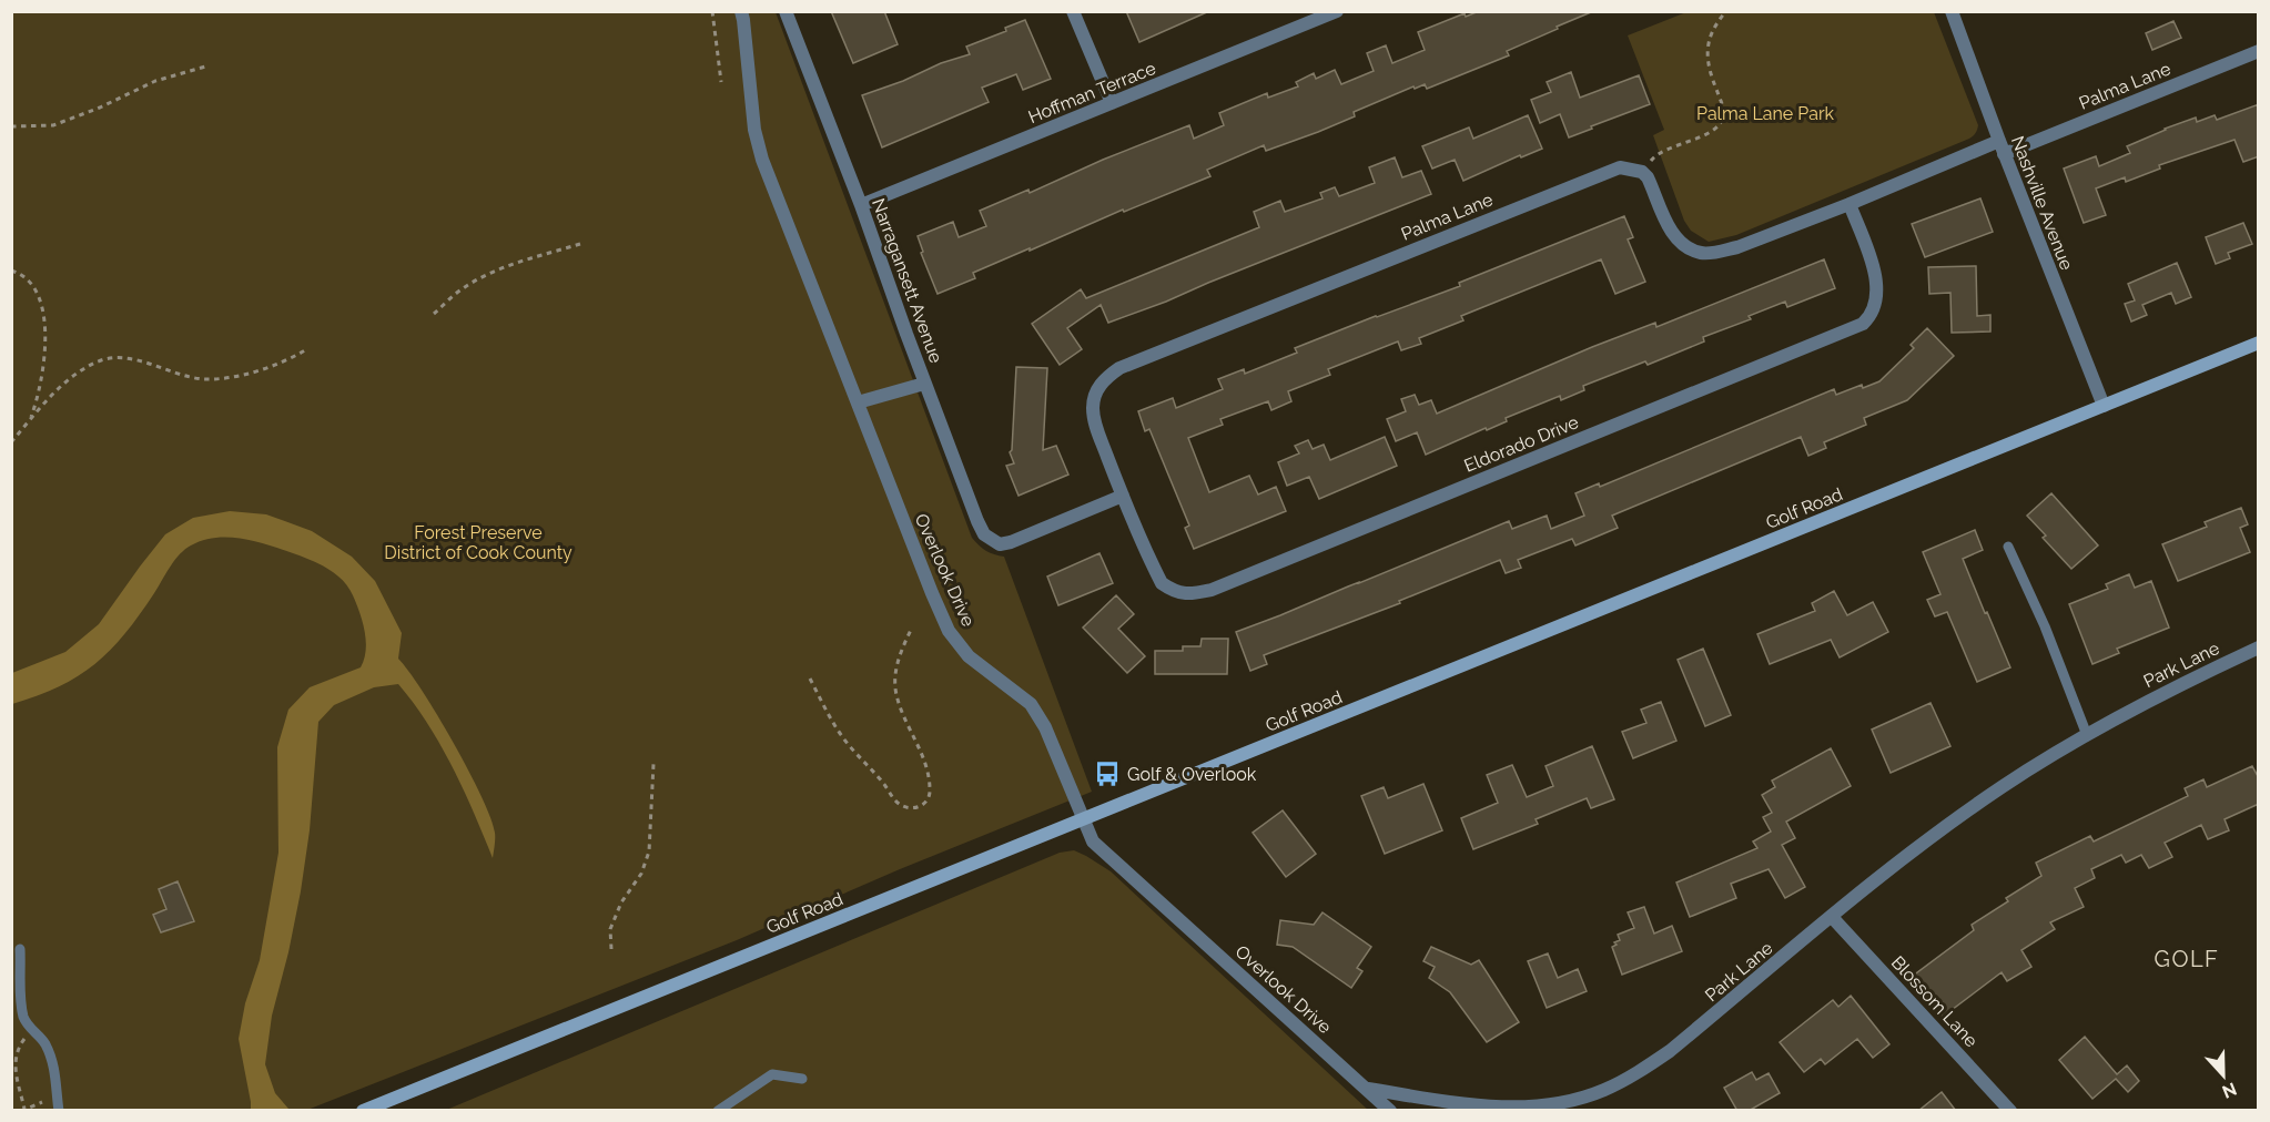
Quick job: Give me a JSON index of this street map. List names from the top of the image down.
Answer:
{
  "streets": {
    "main road": ["Golf Road"],
    "street": [
      "Palma Lane",
      "Hoffman Terrace",
      "Nashville Avenue",
      "Narragansett Avenue",
      "Eldorado Drive",
      "Overlook Drive",
      "Park Lane",
      "Blossom Lane"
    ]
  },
  "crossings": [
    ["Palma Lane", "Nashville Avenue"],
    ["Palma Lane", "Narragansett Avenue"],
    ["Palma Lane", "Eldorado Drive"],
    ["Hoffman Terrace", "Narragansett Avenue"],
    ["Nashville Avenue", "Golf Road"],
    ["Narragansett Avenue", "Eldorado Drive"],
    ["Golf Road", "Overlook Drive"],
    ["Overlook Drive", "Park Lane"],
    ["Park Lane", "Blossom Lane"]
  ],
  "districts": ["GOLF"],
  "parks": ["Palma Lane Park", "Forest Preserve District of Cook County"],
  "places": {
    "bus stop": ["Golf & Overlook"]
  },
  "north": "bottom"
}
